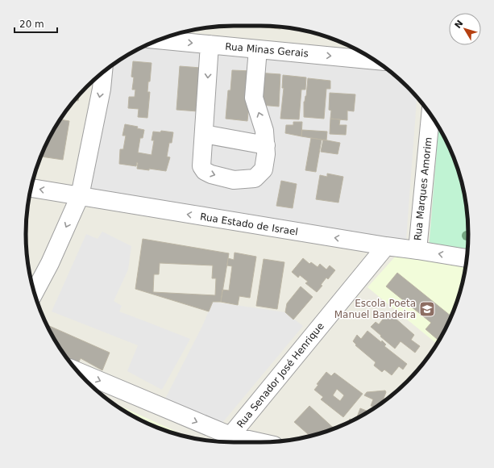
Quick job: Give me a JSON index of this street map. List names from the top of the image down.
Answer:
{
  "streets": {
    "street": [
      "Rua Minas Gerais",
      "Rua Marques Amorim",
      "Rua Estado de Israel",
      "Rua Senador José Henrique"
    ]
  },
  "crossings": [
    ["Rua Marques Amorim", "Rua Estado de Israel"],
    ["Rua Estado de Israel", "Rua Senador José Henrique"]
  ],
  "one_way": ["Rua Minas Gerais", "Rua Estado de Israel"],
  "places": {
    "school or university": ["Escola Poeta Manuel Bandeira"]
  },
  "scale_bar": "20 m",
  "north": "top left"
}
